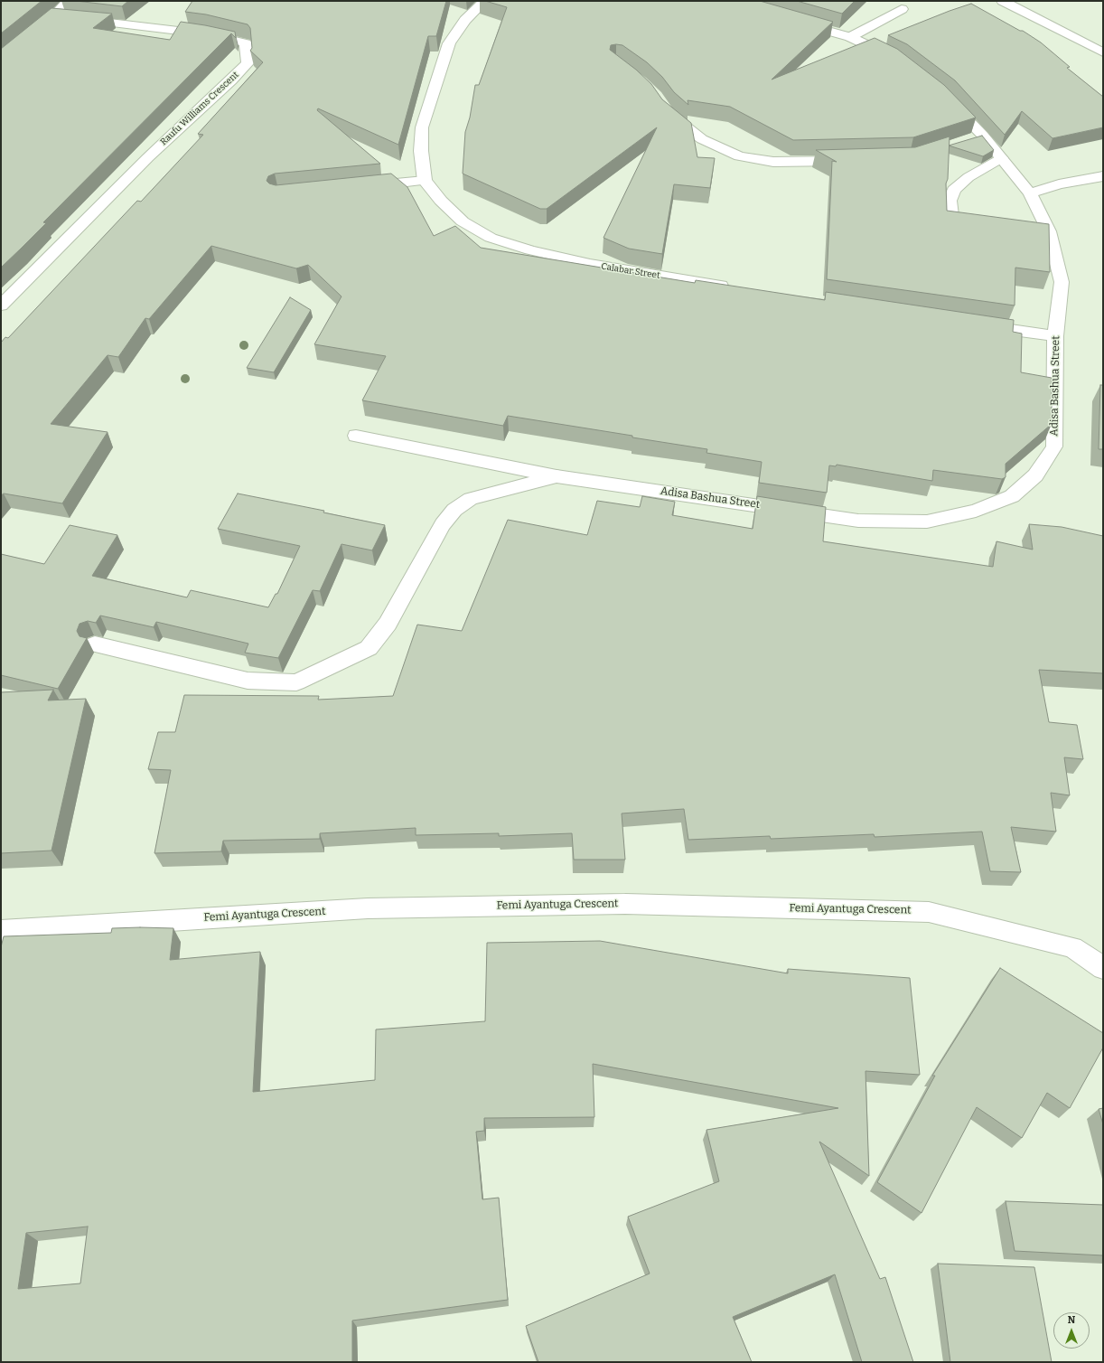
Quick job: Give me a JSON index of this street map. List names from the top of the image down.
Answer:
{
  "streets": {
    "street": [
      "Raufu Williams Crescent",
      "Calabar Street",
      "Adisa Bashua Street",
      "Femi Ayantuga Crescent"
    ]
  },
  "north": "top"
}
